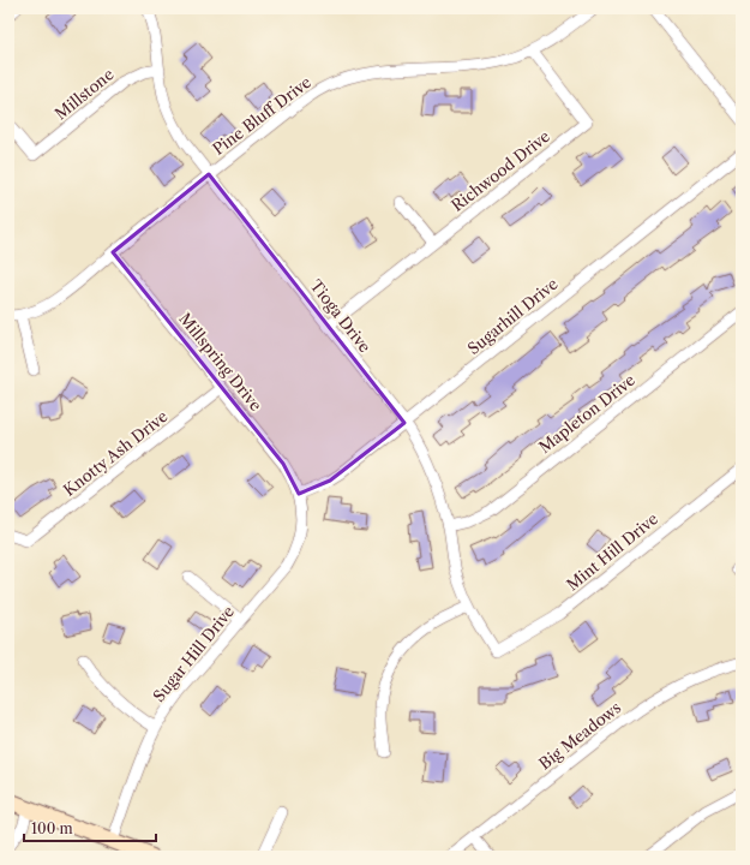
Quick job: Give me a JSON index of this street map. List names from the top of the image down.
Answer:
{
  "streets": {
    "street": [
      "Millstone",
      "Pine Bluff Drive",
      "Richwood Drive",
      "Tioga Drive",
      "Sugarhill Drive",
      "Millspring Drive",
      "Mapleton Drive",
      "Knotty Ash Drive",
      "Mint Hill Drive",
      "Sugar Hill Drive",
      "Big Meadows"
    ]
  },
  "crossings": [
    ["Millstone", "Tioga Drive"],
    ["Pine Bluff Drive", "Richwood Drive"],
    ["Pine Bluff Drive", "Tioga Drive"],
    ["Pine Bluff Drive", "Millspring Drive"],
    ["Richwood Drive", "Tioga Drive"],
    ["Tioga Drive", "Sugarhill Drive"],
    ["Tioga Drive", "Mapleton Drive"],
    ["Tioga Drive", "Mint Hill Drive"],
    ["Sugarhill Drive", "Millspring Drive"],
    ["Sugarhill Drive", "Sugar Hill Drive"],
    ["Millspring Drive", "Knotty Ash Drive"],
    ["Millspring Drive", "Sugar Hill Drive"]
  ],
  "scale_bar": "100 m"
}
